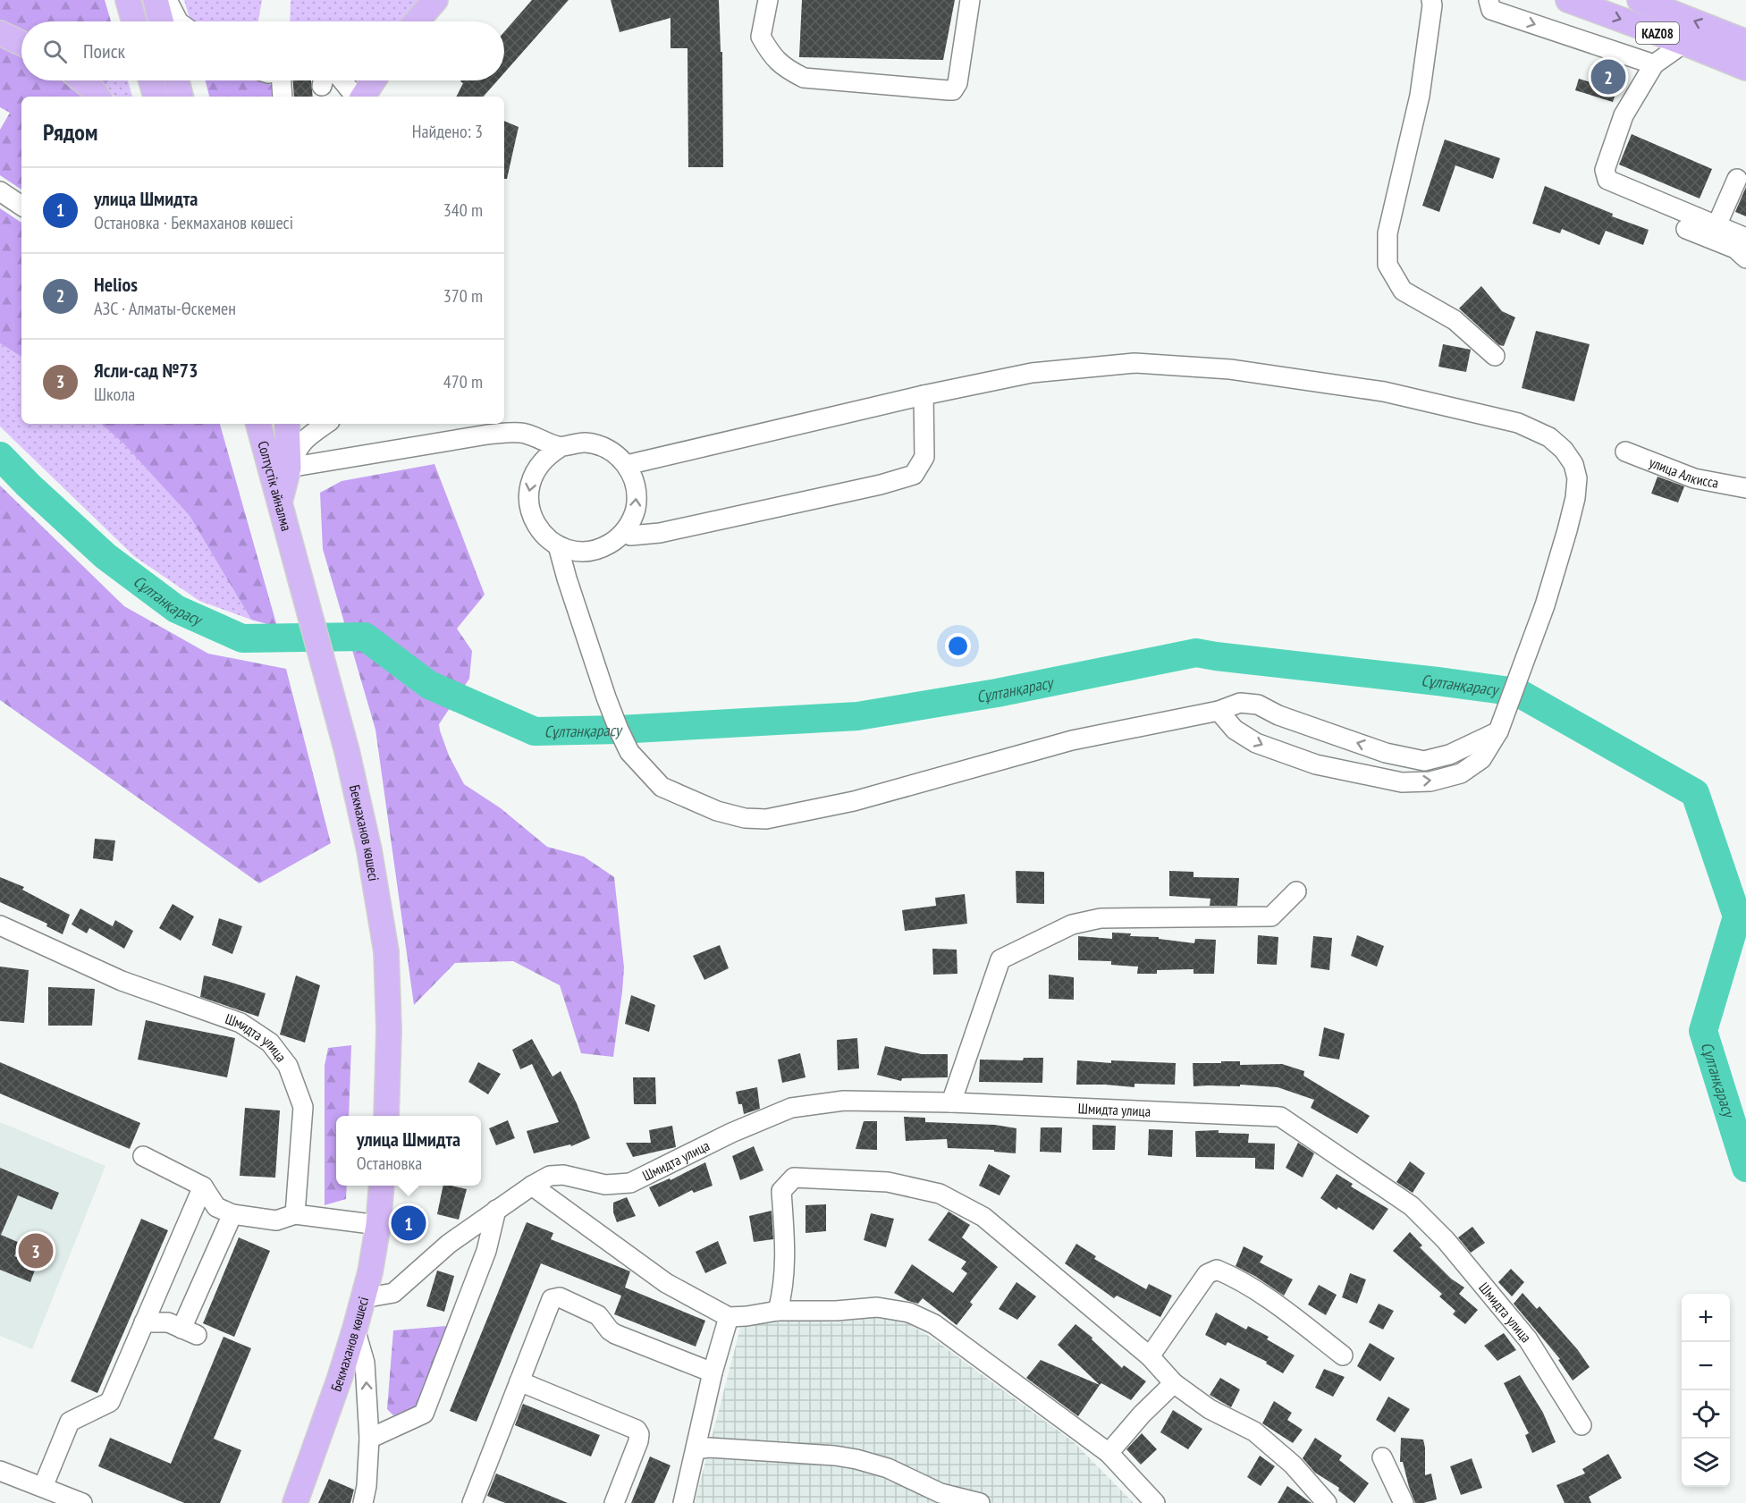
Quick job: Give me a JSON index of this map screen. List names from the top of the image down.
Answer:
{
  "streets": {
    "main road": ["KAZ08", "Солтүстік айналма", "Бекмаханов көшесі"],
    "street": ["улица Алкисса", "Шмидта улица"]
  },
  "crossings": [
    ["Солтүстік айналма", "Бекмаханов көшесі"],
    ["Бекмаханов көшесі", "Шмидта улица"]
  ],
  "water": ["Сұлтанқарасу"],
  "page": {
    "search": "Поиск",
    "pins": ["2", "1", "3"],
    "heading": ["Рядом", "Найдено: 3"],
    "list": [
      {
        "mark": "1",
        "name": "улица Шмидта",
        "note": "Остановка · Бекмаханов көшесі",
        "value": "340 m"
      },
      {
        "mark": "2",
        "name": "Helios",
        "note": "АЗС · Алматы-Өскемен",
        "value": "370 m"
      },
      {
        "mark": "3",
        "name": "Ясли-сад №73",
        "note": "Школа",
        "value": "470 m"
      }
    ],
    "popup": ["улица Шмидта", "Остановка"],
    "map_buttons": ["+", "−"]
  }
}
